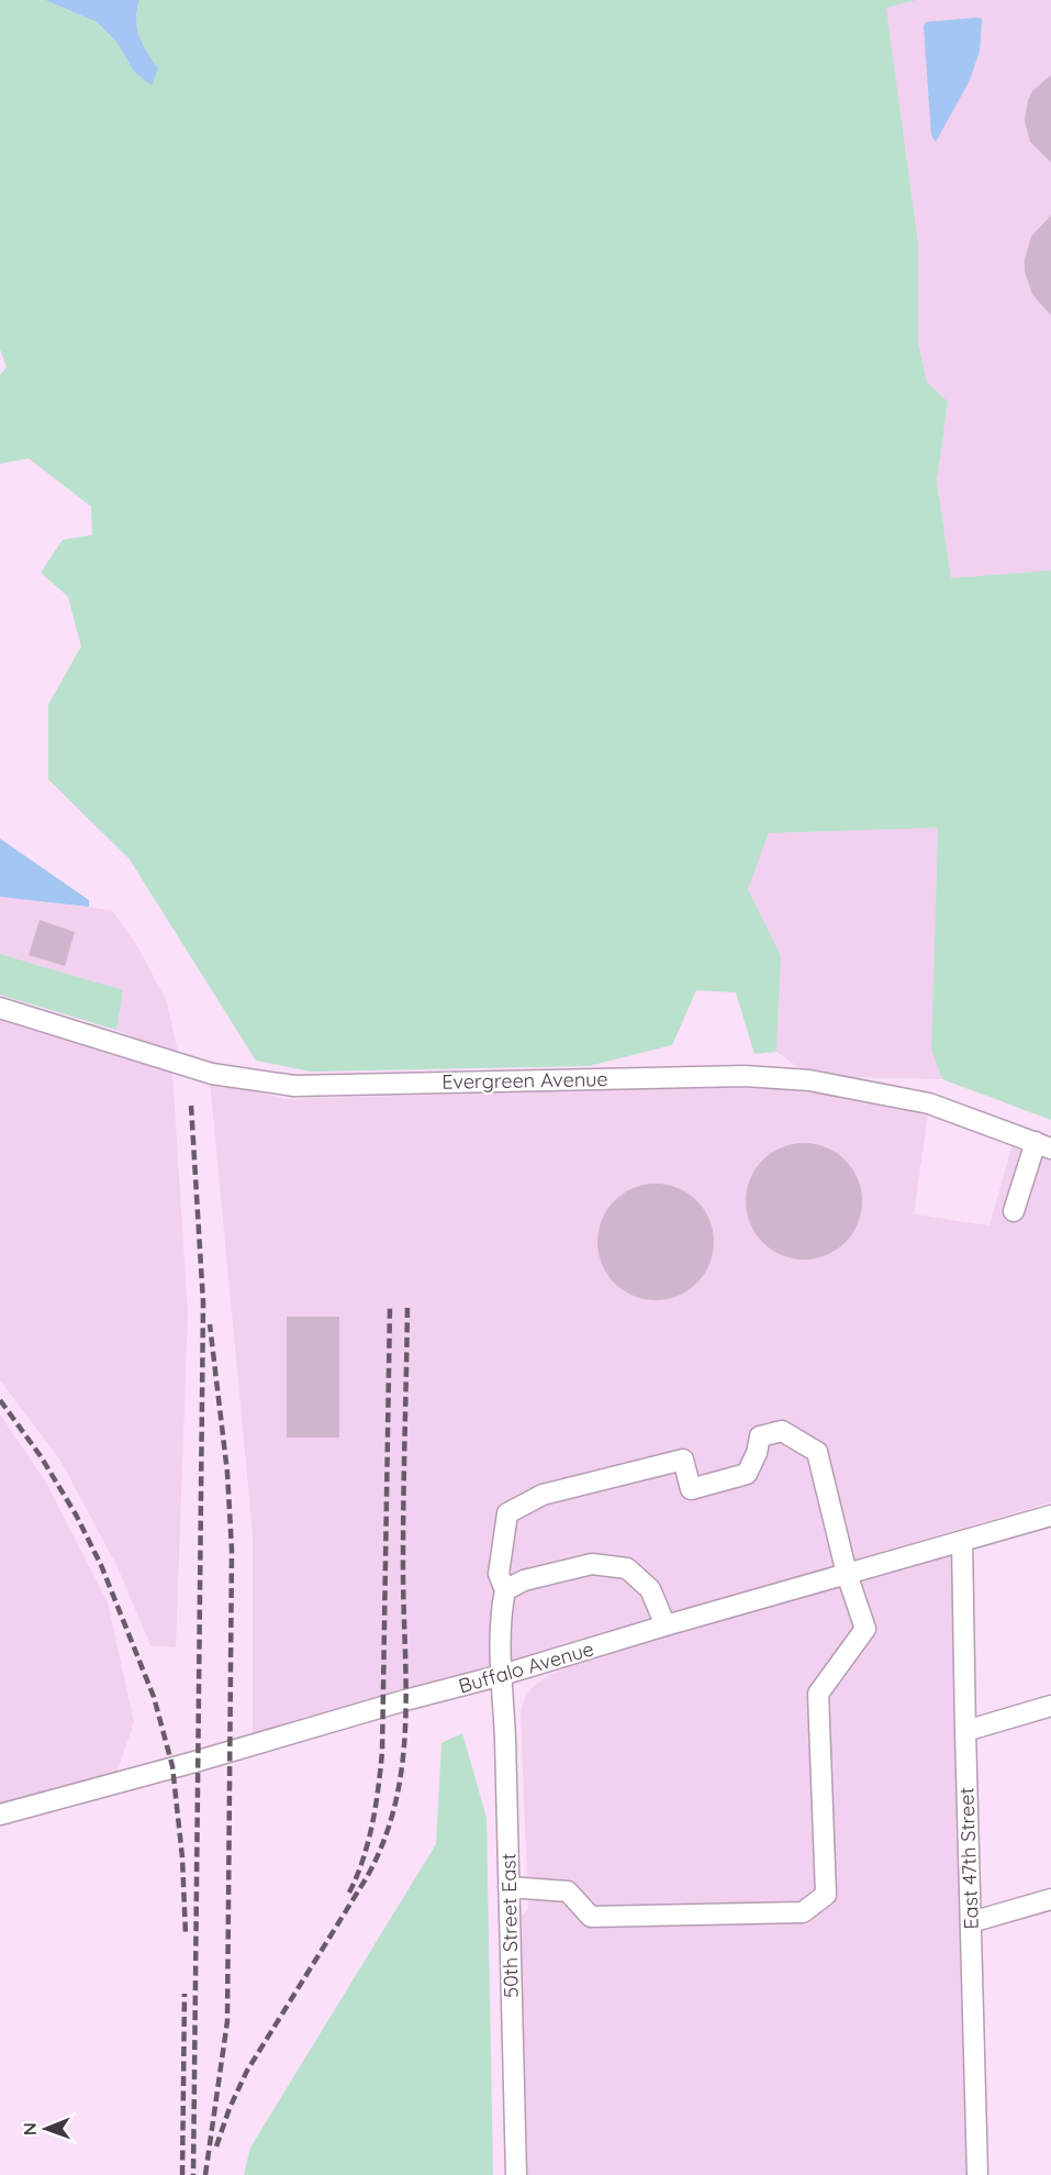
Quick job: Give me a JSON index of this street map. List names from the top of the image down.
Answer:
{
  "streets": {
    "street": [
      "Evergreen Avenue",
      "Buffalo Avenue",
      "East 47th Street",
      "50th Street East"
    ]
  },
  "crossings": [
    ["Buffalo Avenue", "East 47th Street"],
    ["Buffalo Avenue", "50th Street East"]
  ],
  "north": "left"
}
